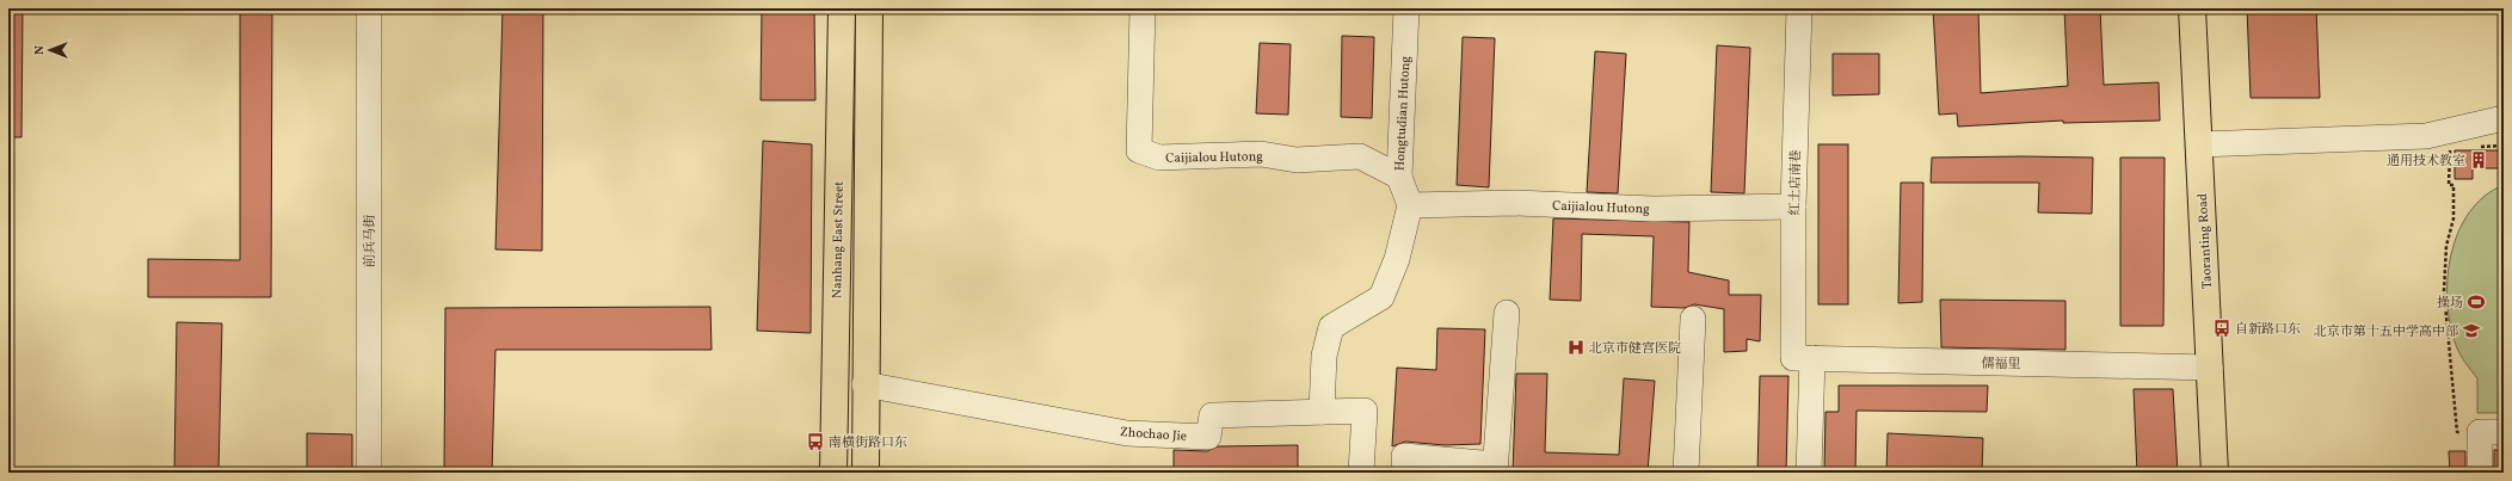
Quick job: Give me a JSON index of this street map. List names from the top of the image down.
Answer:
{
  "streets": {
    "main road": ["Nanhang East Street", "Taoranting Road"],
    "street": [
      "Hongtudian Hutong",
      "Caijialou Hutong",
      "红土店南巷",
      "前兵马街",
      "儒福里",
      "Zhochao Jie"
    ]
  },
  "crossings": [
    ["Hongtudian Hutong", "Caijialou Hutong"],
    ["Caijialou Hutong", "红土店南巷"],
    ["红土店南巷", "儒福里"],
    ["Taoranting Road", "儒福里"]
  ],
  "places": {
    "building": ["通用技术教室"],
    "sports": ["操场"],
    "bus stop": ["自新路口东", "南横街路口东"],
    "school or university": ["北京市第十五中学高中部"],
    "hospital": ["北京市健宫医院"]
  },
  "north": "left"
}
